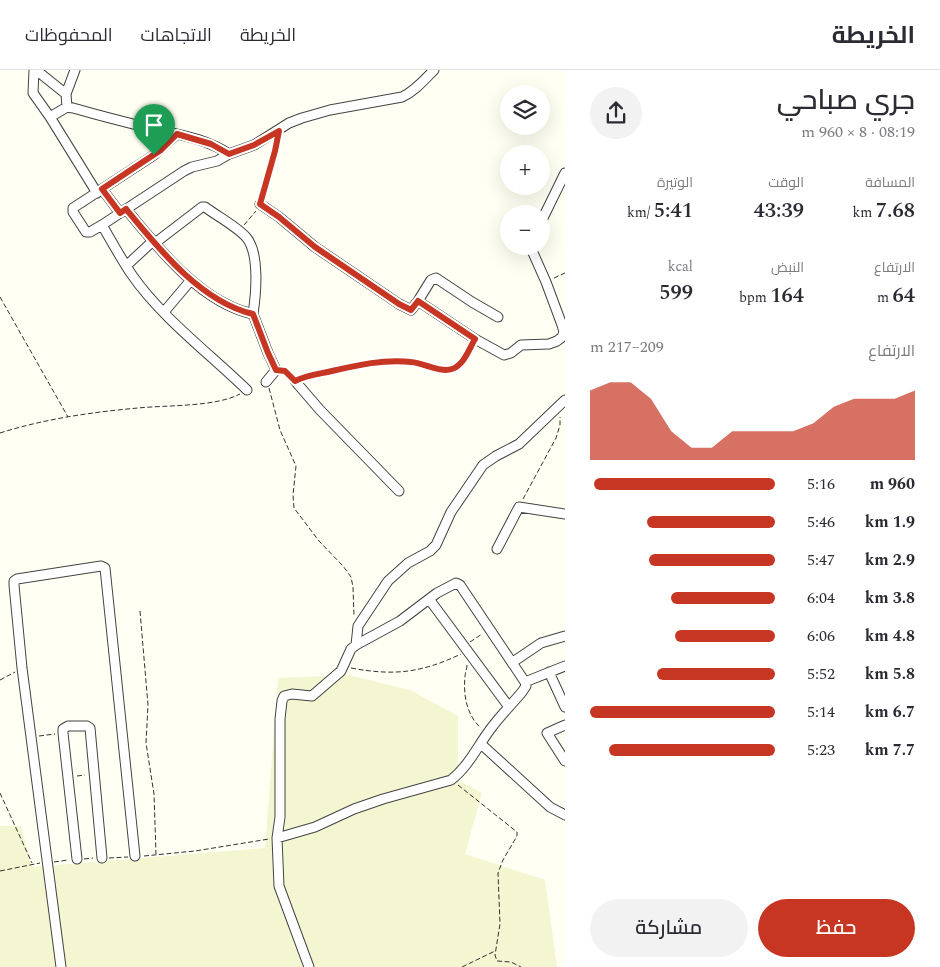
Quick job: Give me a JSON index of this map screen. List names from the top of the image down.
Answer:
{
  "page": {
    "header": "الخريطة",
    "nav": ["الخريطة", "الاتجاهات", "المحفوظات"],
    "heading": ["جري صباحي", "08:19 · 8 × 960 m"],
    "map_buttons": ["+", "−"],
    "stats": [
      ["المسافة", "7.68 km"],
      ["الوقت", "43:39"],
      ["الوتيرة", "5:41 /km"],
      ["الارتفاع", "64 m"],
      ["النبض", "164 bpm"],
      ["kcal", "599"]
    ],
    "chart": ["الارتفاع", "209–217 m"],
    "list": [
      {
        "name": "960 m",
        "note": "5:16"
      },
      {
        "name": "1.9 km",
        "note": "5:46"
      },
      {
        "name": "2.9 km",
        "note": "5:47"
      },
      {
        "name": "3.8 km",
        "note": "6:04"
      },
      {
        "name": "4.8 km",
        "note": "6:06"
      },
      {
        "name": "5.8 km",
        "note": "5:52"
      },
      {
        "name": "6.7 km",
        "note": "5:14"
      },
      {
        "name": "7.7 km",
        "note": "5:23"
      }
    ],
    "buttons": ["حفظ", "مشاركة"]
  }
}
